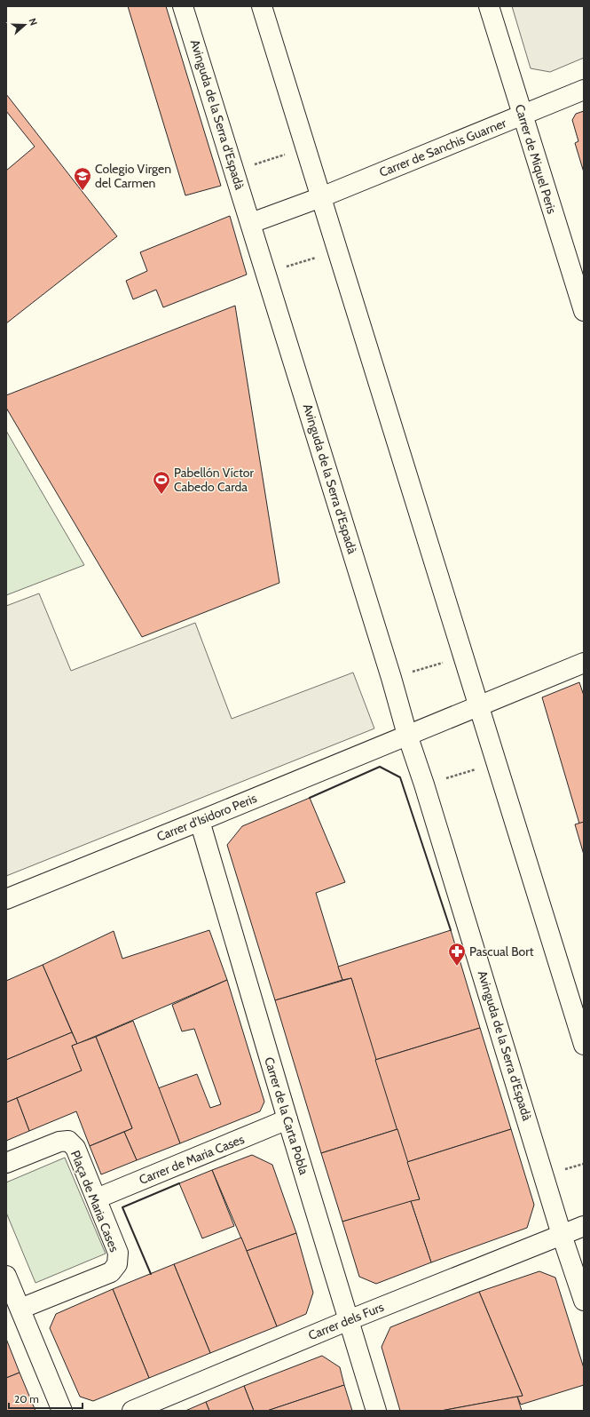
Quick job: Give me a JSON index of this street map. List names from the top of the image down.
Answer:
{
  "streets": {
    "street": [
      "Avinguda de la Serra d'Espadà",
      "Carrer de Sanchis Guarner",
      "Carrer de Miquel Peris",
      "Carrer d'Isidoro Peris",
      "Carrer de la Carta Pobla",
      "Carrer de Maria Cases",
      "Plaça de Maria Cases",
      "Carrer dels Furs"
    ]
  },
  "crossings": [
    ["Avinguda de la Serra d'Espadà", "Carrer d'Isidoro Peris"],
    ["Avinguda de la Serra d'Espadà", "Carrer dels Furs"],
    ["Carrer de Sanchis Guarner", "Carrer de Miquel Peris"],
    ["Carrer d'Isidoro Peris", "Carrer de la Carta Pobla"],
    ["Carrer de la Carta Pobla", "Carrer de Maria Cases"],
    ["Carrer de la Carta Pobla", "Carrer dels Furs"],
    ["Carrer de Maria Cases", "Plaça de Maria Cases"]
  ],
  "places": {
    "school or university": ["Colegio Virgen del Carmen"],
    "sports": ["Pabellón Víctor Cabedo Carda"],
    "pharmacy": ["Pascual Bort"]
  },
  "scale_bar": "20 m",
  "north": "right"
}
